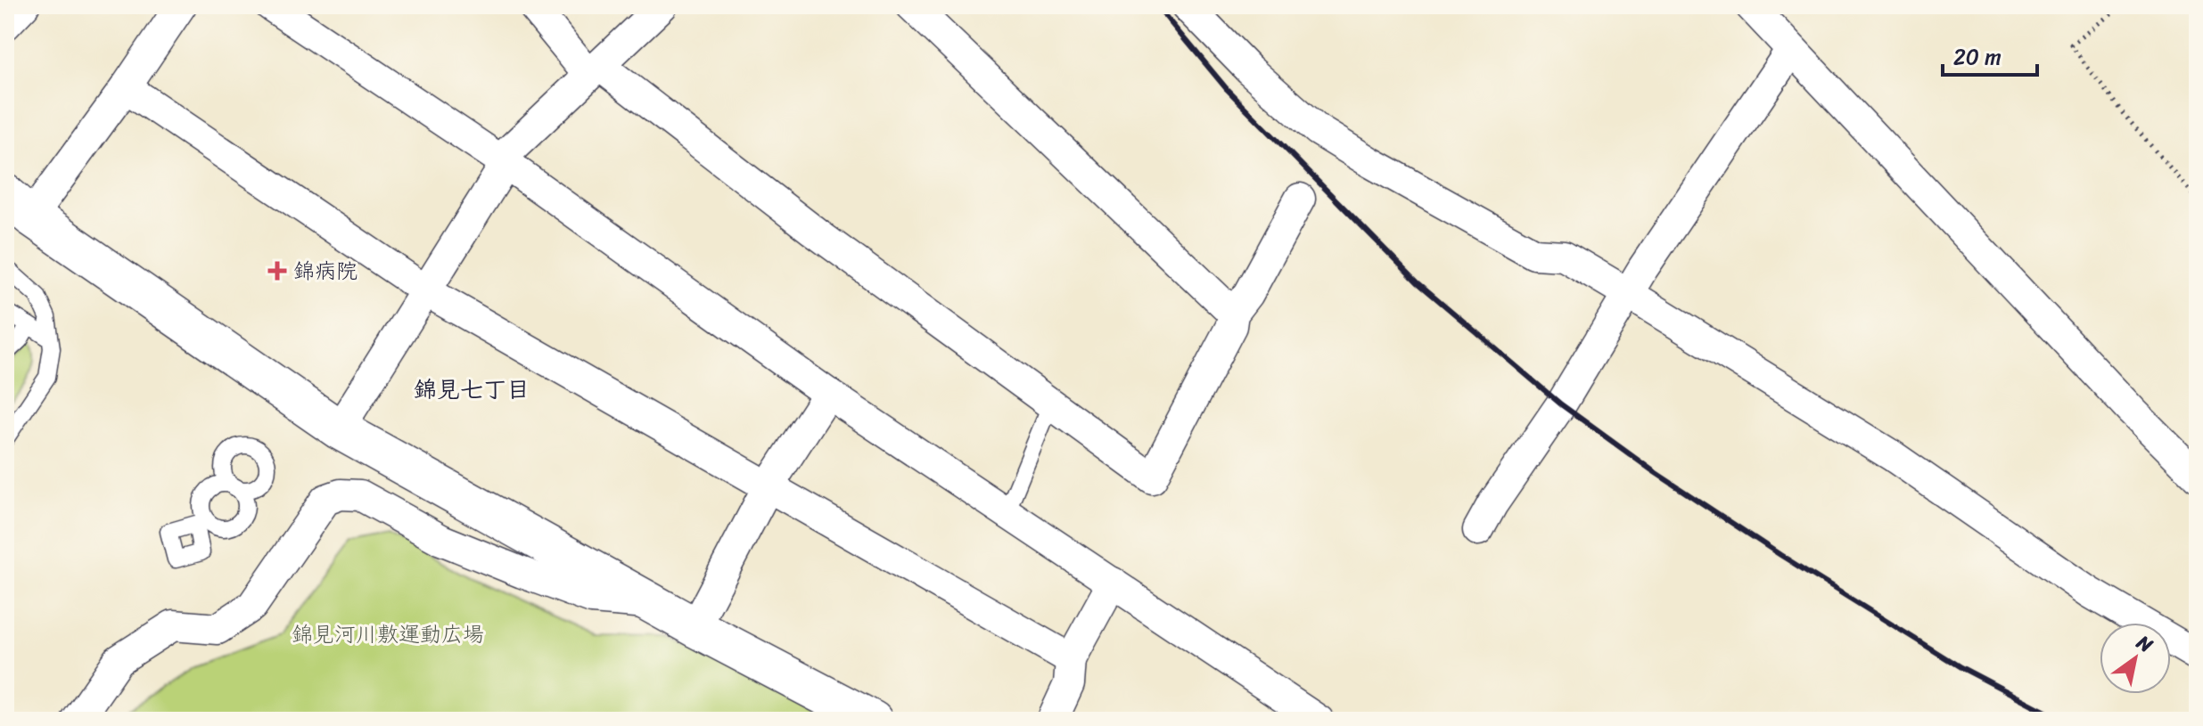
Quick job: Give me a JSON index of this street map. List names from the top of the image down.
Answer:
{
  "districts": ["錦見七丁目"],
  "parks": ["錦見河川敷運動広場"],
  "places": {
    "health": ["錦病院"]
  },
  "scale_bar": "20 m",
  "north": "top right"
}
